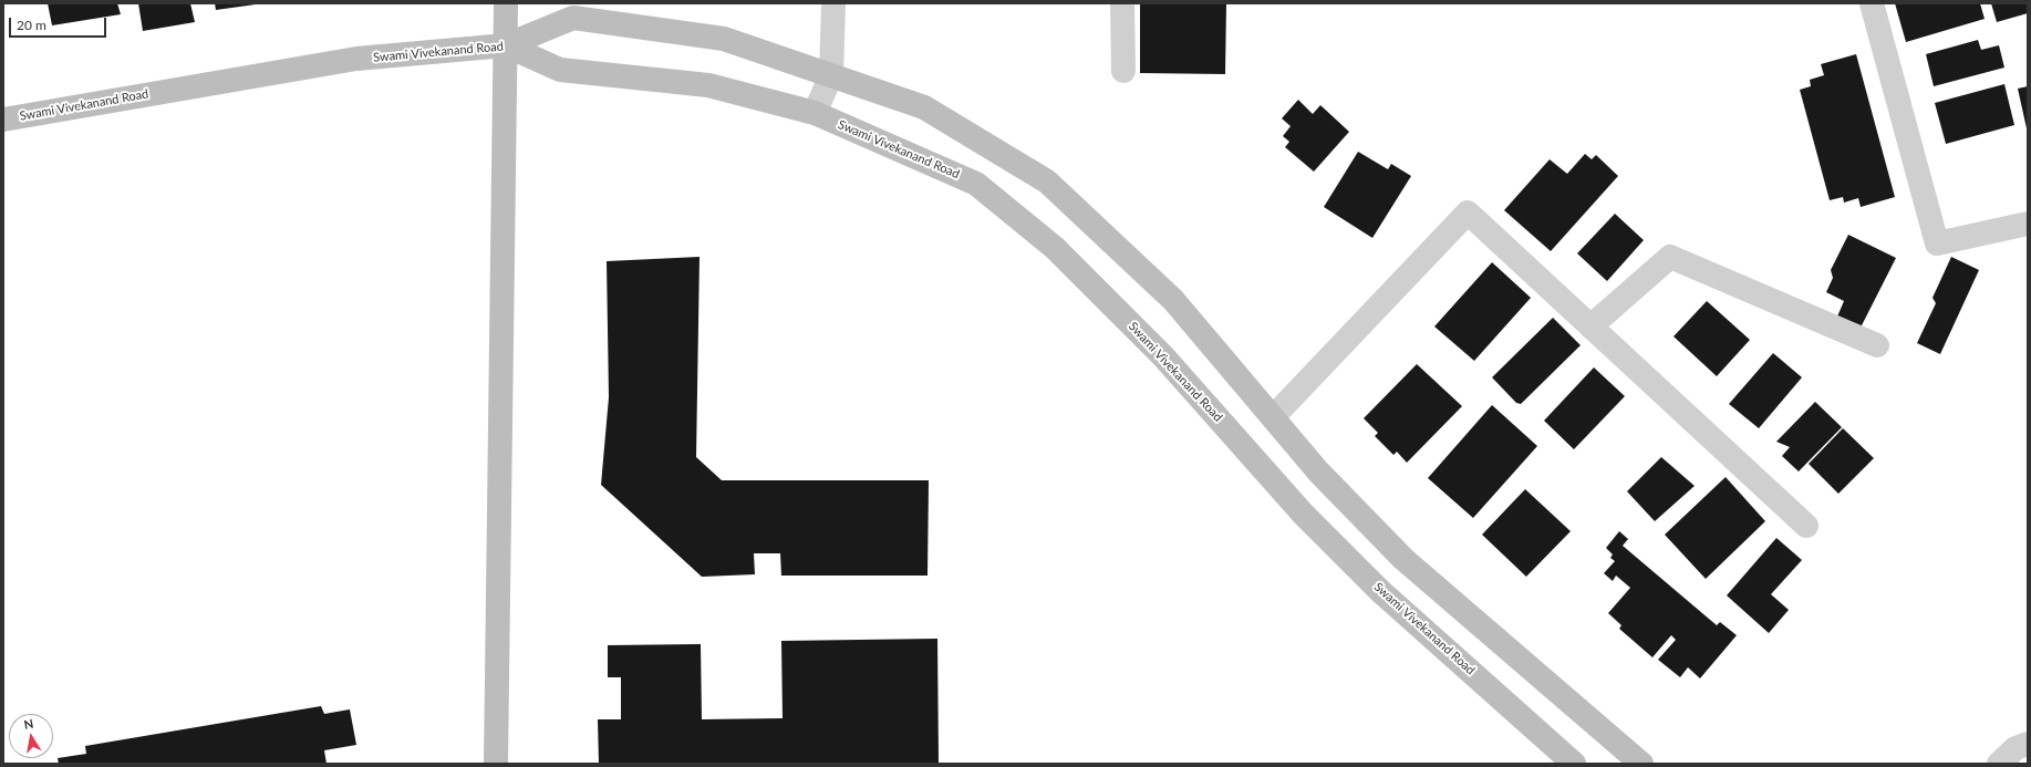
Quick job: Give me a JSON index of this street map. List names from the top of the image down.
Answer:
{
  "streets": {
    "main road": ["Swami Vivekanand Road"]
  },
  "scale_bar": "20 m",
  "north": "top"
}
